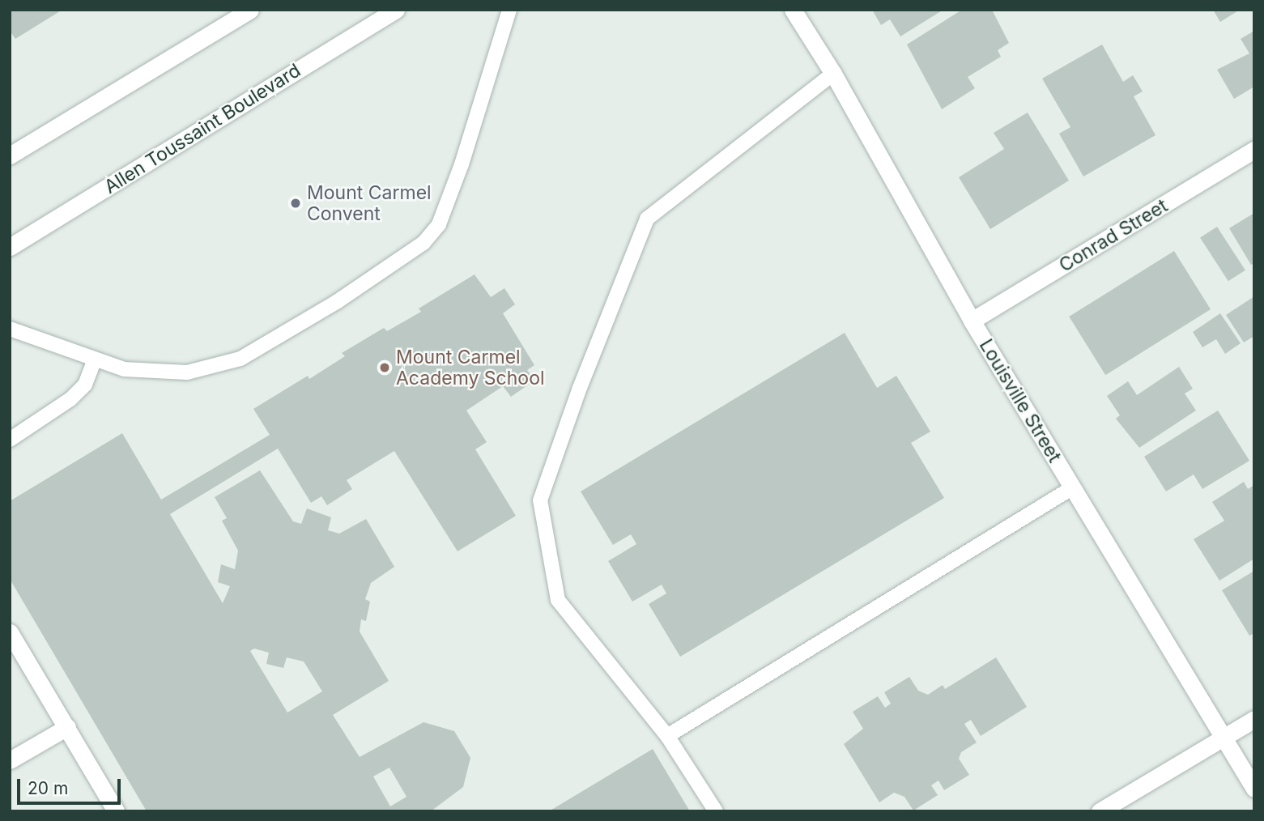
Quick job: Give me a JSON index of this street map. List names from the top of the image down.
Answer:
{
  "streets": {
    "street": ["Allen Toussaint Boulevard", "Conrad Street", "Louisville Street"]
  },
  "crossings": [
    ["Conrad Street", "Louisville Street"]
  ],
  "places": ["Mount Carmel Convent", "Mount Carmel Academy School"],
  "scale_bar": "20 m"
}
